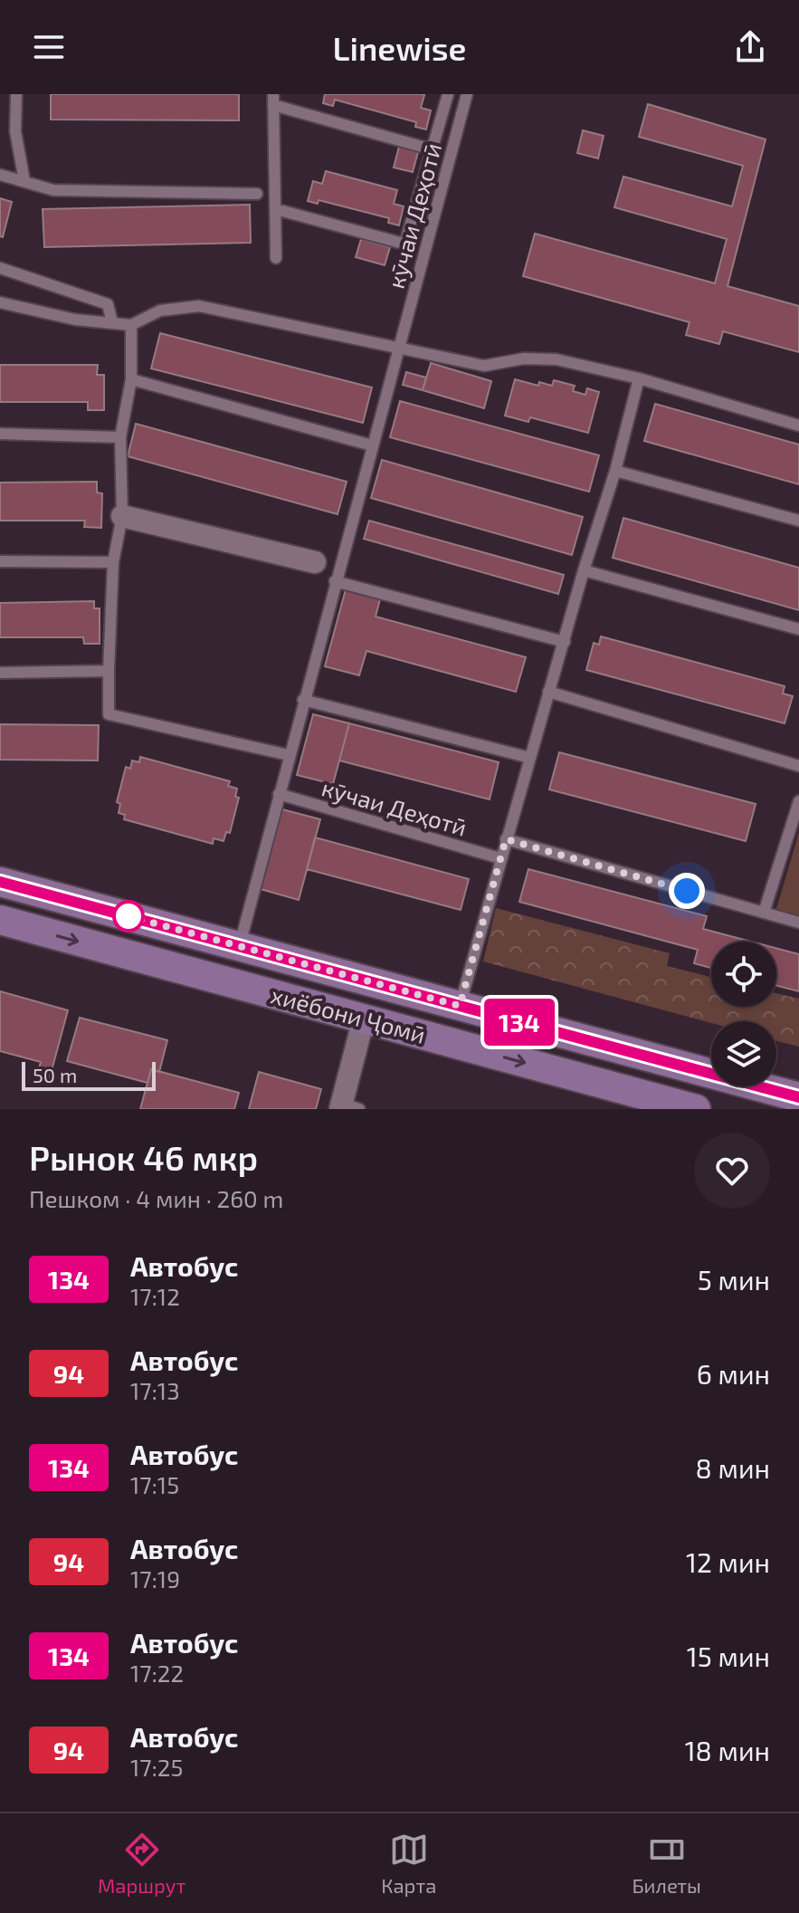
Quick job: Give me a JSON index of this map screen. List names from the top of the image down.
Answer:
{
  "streets": {
    "main road": ["хиёбони Ҷомӣ"],
    "lane": ["кӯчаи Деҳотӣ"]
  },
  "crossings": [
    ["кӯчаи Деҳотӣ", "хиёбони Ҷомӣ"]
  ],
  "lines": ["bus line 134"],
  "scale_bar": "50 m",
  "page": {
    "header": "Linewise",
    "on_map": "134",
    "scale": "50 m",
    "heading": ["Рынок 46 мкр", "Пешком · 4 мин · 260 m"],
    "list": [
      {
        "mark": "134",
        "name": "Автобус",
        "note": "17:12",
        "value": "5 мин"
      },
      {
        "mark": "94",
        "name": "Автобус",
        "note": "17:13",
        "value": "6 мин"
      },
      {
        "mark": "134",
        "name": "Автобус",
        "note": "17:15",
        "value": "8 мин"
      },
      {
        "mark": "94",
        "name": "Автобус",
        "note": "17:19",
        "value": "12 мин"
      },
      {
        "mark": "134",
        "name": "Автобус",
        "note": "17:22",
        "value": "15 мин"
      },
      {
        "mark": "94",
        "name": "Автобус",
        "note": "17:25",
        "value": "18 мин"
      }
    ],
    "tabs": ["Маршрут", "Карта", "Билеты"]
  }
}
